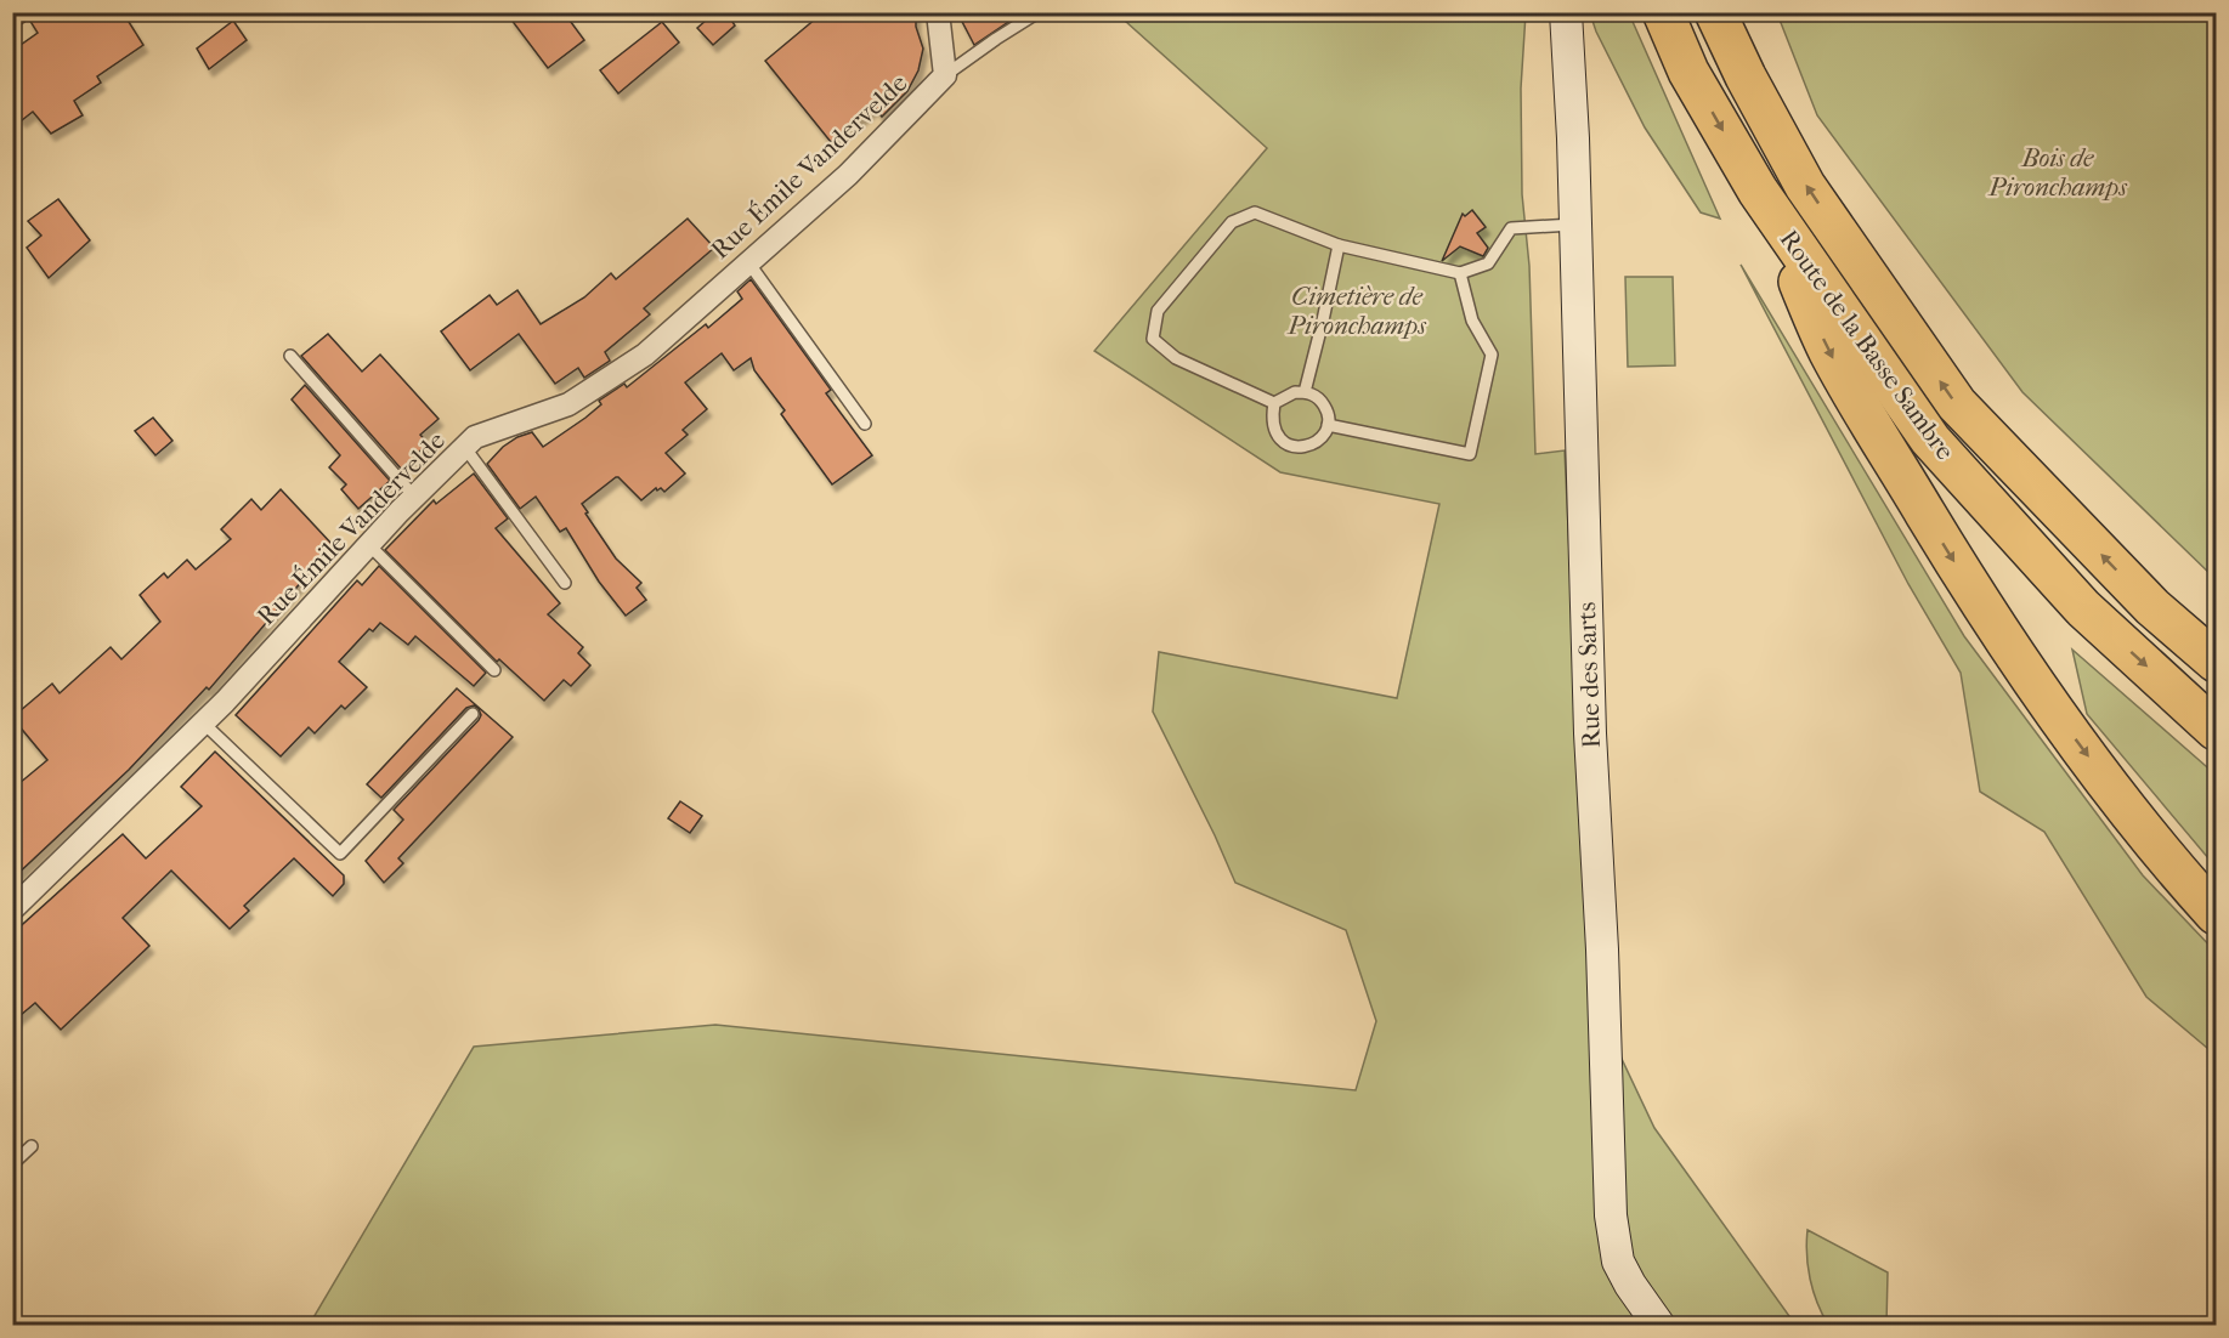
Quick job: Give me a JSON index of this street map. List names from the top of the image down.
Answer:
{
  "streets": {
    "highway": ["Route de la Basse Sambre"],
    "street": ["Rue Émile Vandervelde", "Rue des Sarts"]
  },
  "parks": ["Bois de Pironchamps", "Cimetière de Pironchamps"]
}
